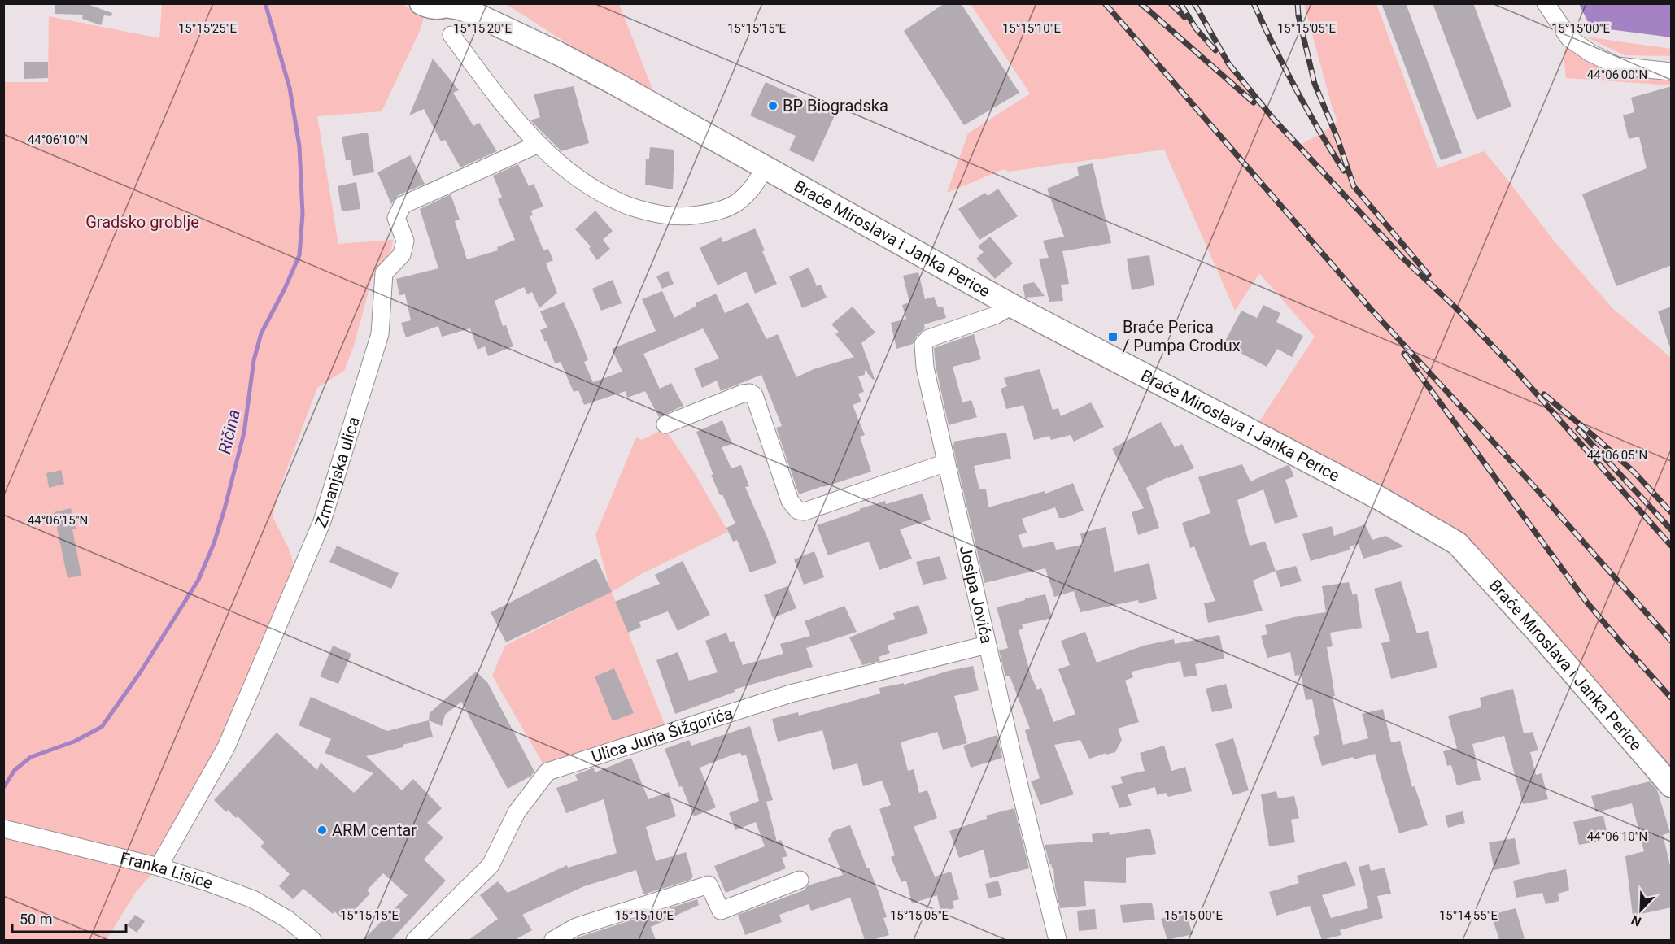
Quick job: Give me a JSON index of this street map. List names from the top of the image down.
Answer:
{
  "streets": {
    "main road": ["Braće Miroslava i Janka Perice"],
    "street": [
      "Zrmanjska ulica",
      "Josipa Jovića",
      "Ulica Jurja Šižgorića",
      "Franka Lisice"
    ]
  },
  "crossings": [
    ["Braće Miroslava i Janka Perice", "Josipa Jovića"],
    ["Zrmanjska ulica", "Franka Lisice"],
    ["Josipa Jovića", "Ulica Jurja Šižgorića"]
  ],
  "water": ["Ričina"],
  "parks": ["Gradsko groblje"],
  "places": {
    "other": ["BP Biogradska", "ARM centar"],
    "transit": ["Braće Perica / Pumpa Crodux"]
  },
  "scale_bar": "50 m",
  "north": "bottom left",
  "coordinates": [
    "15°15'20\"E",
    "15°15'15\"E",
    "15°15'10\"E",
    "15°15'00\"E",
    "15°15'25\"E",
    "15°15'05\"E",
    "44°06'00\"N",
    "44°06'10\"N",
    "44°06'05\"N",
    "44°06'15\"N",
    "15°14'55\"E"
  ]
}
